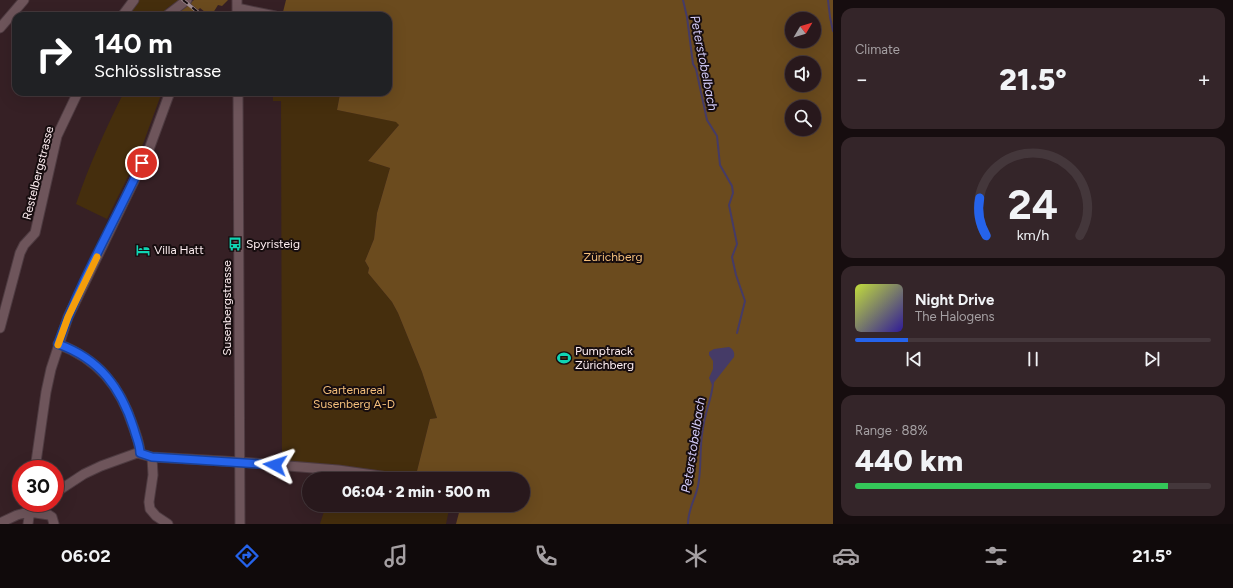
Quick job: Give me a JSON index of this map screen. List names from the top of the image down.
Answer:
{
  "streets": {
    "street": ["Restelbergstrasse", "Susenbergstrasse"]
  },
  "water": ["Peterstobelbach"],
  "parks": ["Zürichberg", "Gartenareal Susenberg A-D"],
  "places": {
    "bus stop": ["Spyristeig"],
    "hotel": ["Villa Hatt"],
    "sports": ["Pumptrack Zürichberg"]
  },
  "north": "top right",
  "page": {
    "tile": [
      "Climate",
      ["Range · 88%", "440 km"]
    ],
    "turn": ["140 m", "Schlösslistrasse"],
    "heat": ["−", "21.5°", "+"],
    "song": ["Night Drive", "The Halogens"],
    "limit": "30",
    "trip": "06:04 · 2 min · 500 m",
    "tabs": ["06:02", "21.5°"],
    "gauge": ["24", "km/h"]
  }
}
